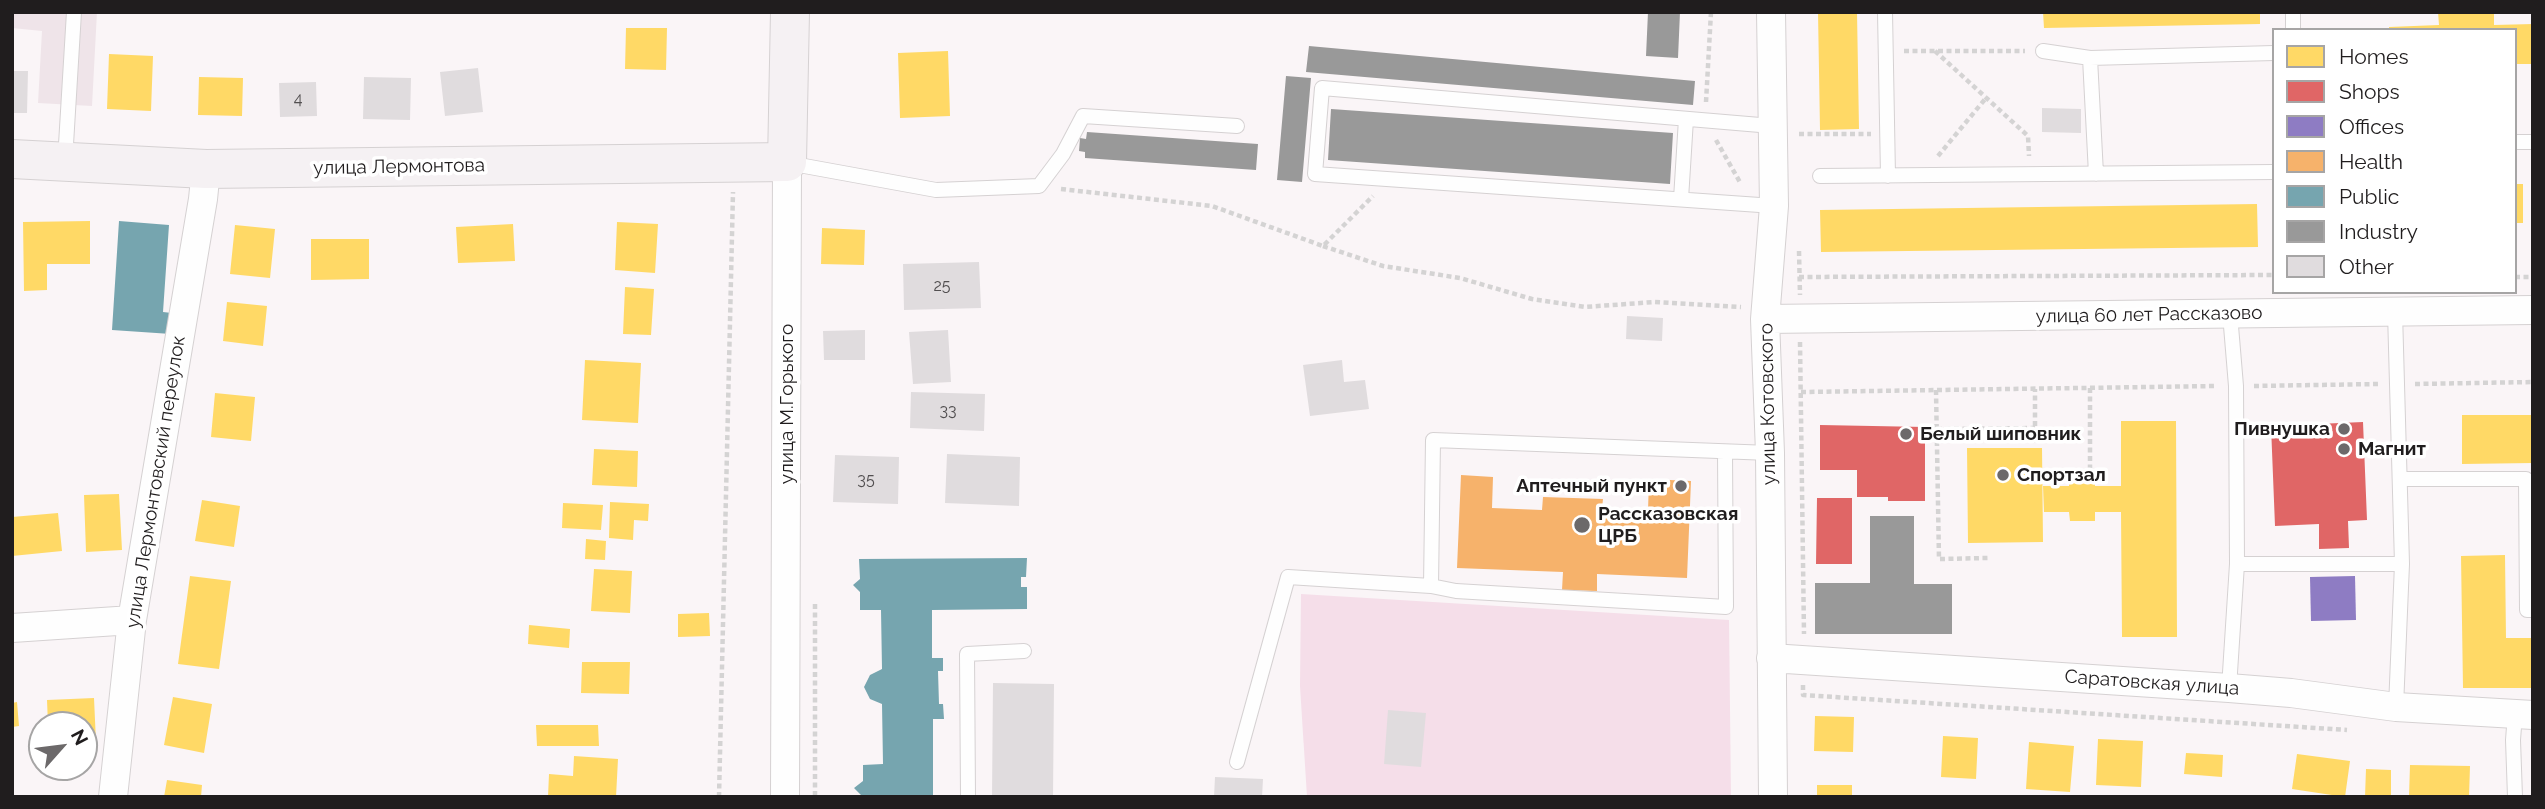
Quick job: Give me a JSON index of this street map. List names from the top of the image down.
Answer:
{
  "streets": {
    "street": [
      "улица Лермонтова",
      "улица 60 лет Рассказово",
      "улица М.Горького",
      "улица Котовского",
      "улица Лермонтовский переулок",
      "Саратовская улица"
    ]
  },
  "crossings": [
    ["улица Лермонтова", "улица М.Горького"],
    ["улица Лермонтова", "улица Лермонтовский переулок"],
    ["улица 60 лет Рассказово", "улица Котовского"],
    ["улица Котовского", "Саратовская улица"]
  ],
  "places": [
    "Пивнушка",
    "Белый шиповник",
    "Магнит",
    "Спортзал",
    "Аптечный пункт",
    "Рассказовская ЦРБ"
  ],
  "house_numbers": [
    "4",
    "25",
    "33",
    "35"
  ],
  "legend": [
    "Homes",
    "Shops",
    "Offices",
    "Health",
    "Public",
    "Industry",
    "Other"
  ],
  "north": "top right"
}
